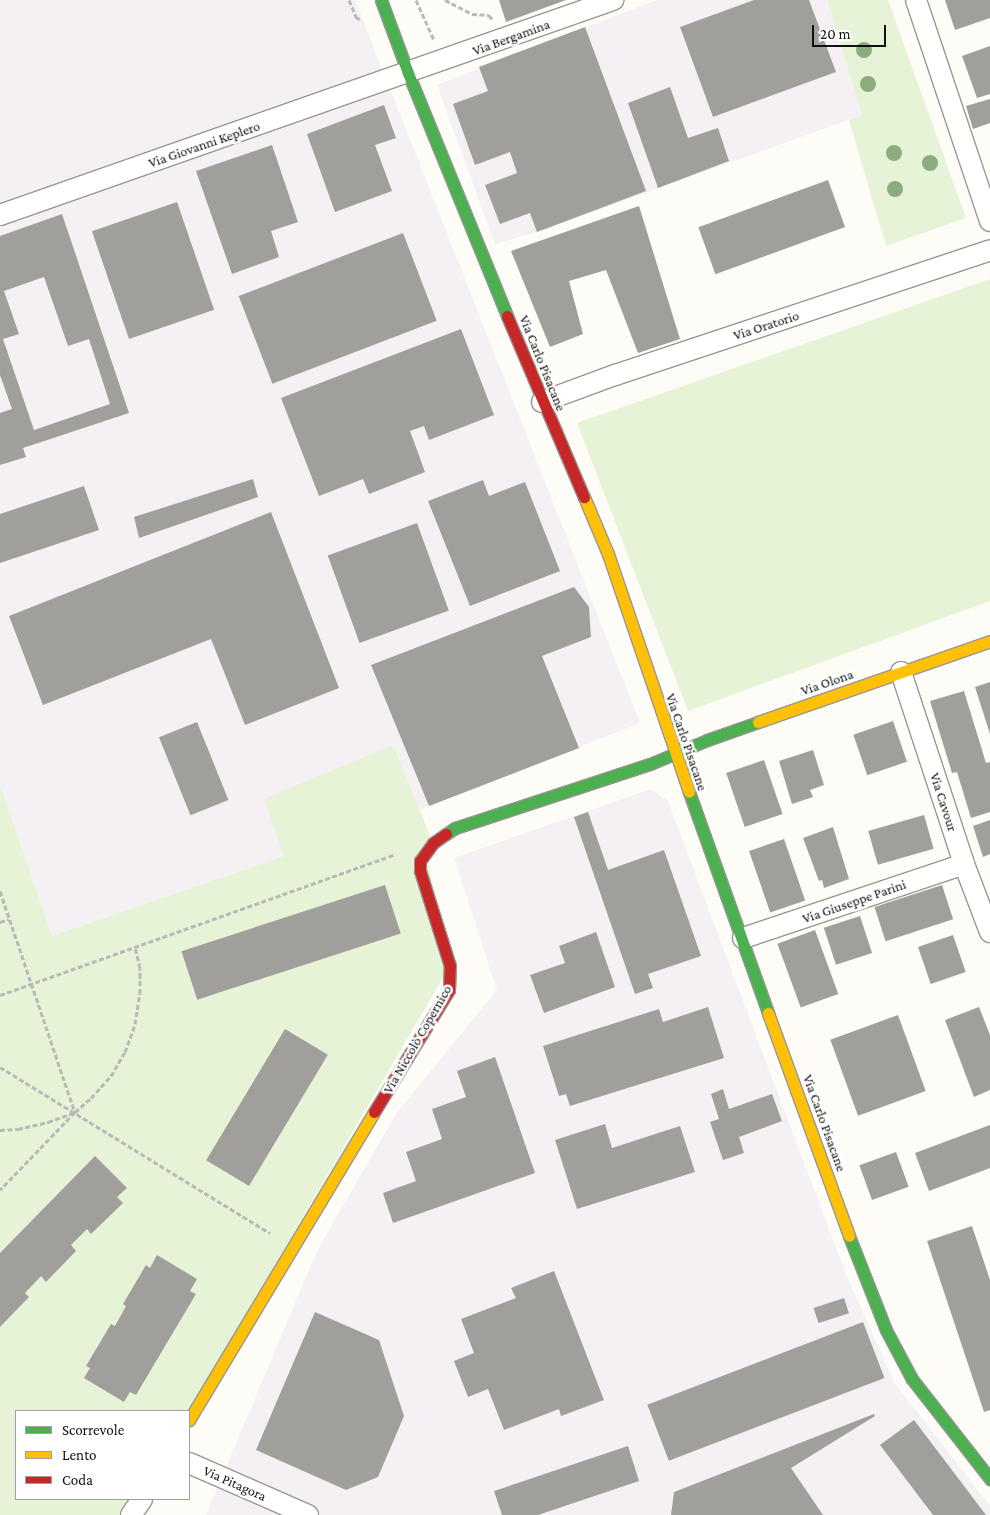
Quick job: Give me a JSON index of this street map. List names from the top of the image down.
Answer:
{
  "streets": {
    "street": [
      "Via Bergamina",
      "Via Giovanni Keplero",
      "Via Oratorio",
      "Via Carlo Pisacane",
      "Via Olona",
      "Via Cavour",
      "Via Giuseppe Parini",
      "Via Niccolò Copernico",
      "Via Pitagora"
    ]
  },
  "crossings": [
    ["Via Bergamina", "Via Giovanni Keplero"],
    ["Via Bergamina", "Via Carlo Pisacane"],
    ["Via Giovanni Keplero", "Via Carlo Pisacane"],
    ["Via Oratorio", "Via Carlo Pisacane"],
    ["Via Carlo Pisacane", "Via Olona"],
    ["Via Carlo Pisacane", "Via Giuseppe Parini"],
    ["Via Olona", "Via Cavour"],
    ["Via Cavour", "Via Giuseppe Parini"]
  ],
  "legend": ["Scorrevole", "Lento", "Coda"],
  "scale_bar": "20 m"
}
